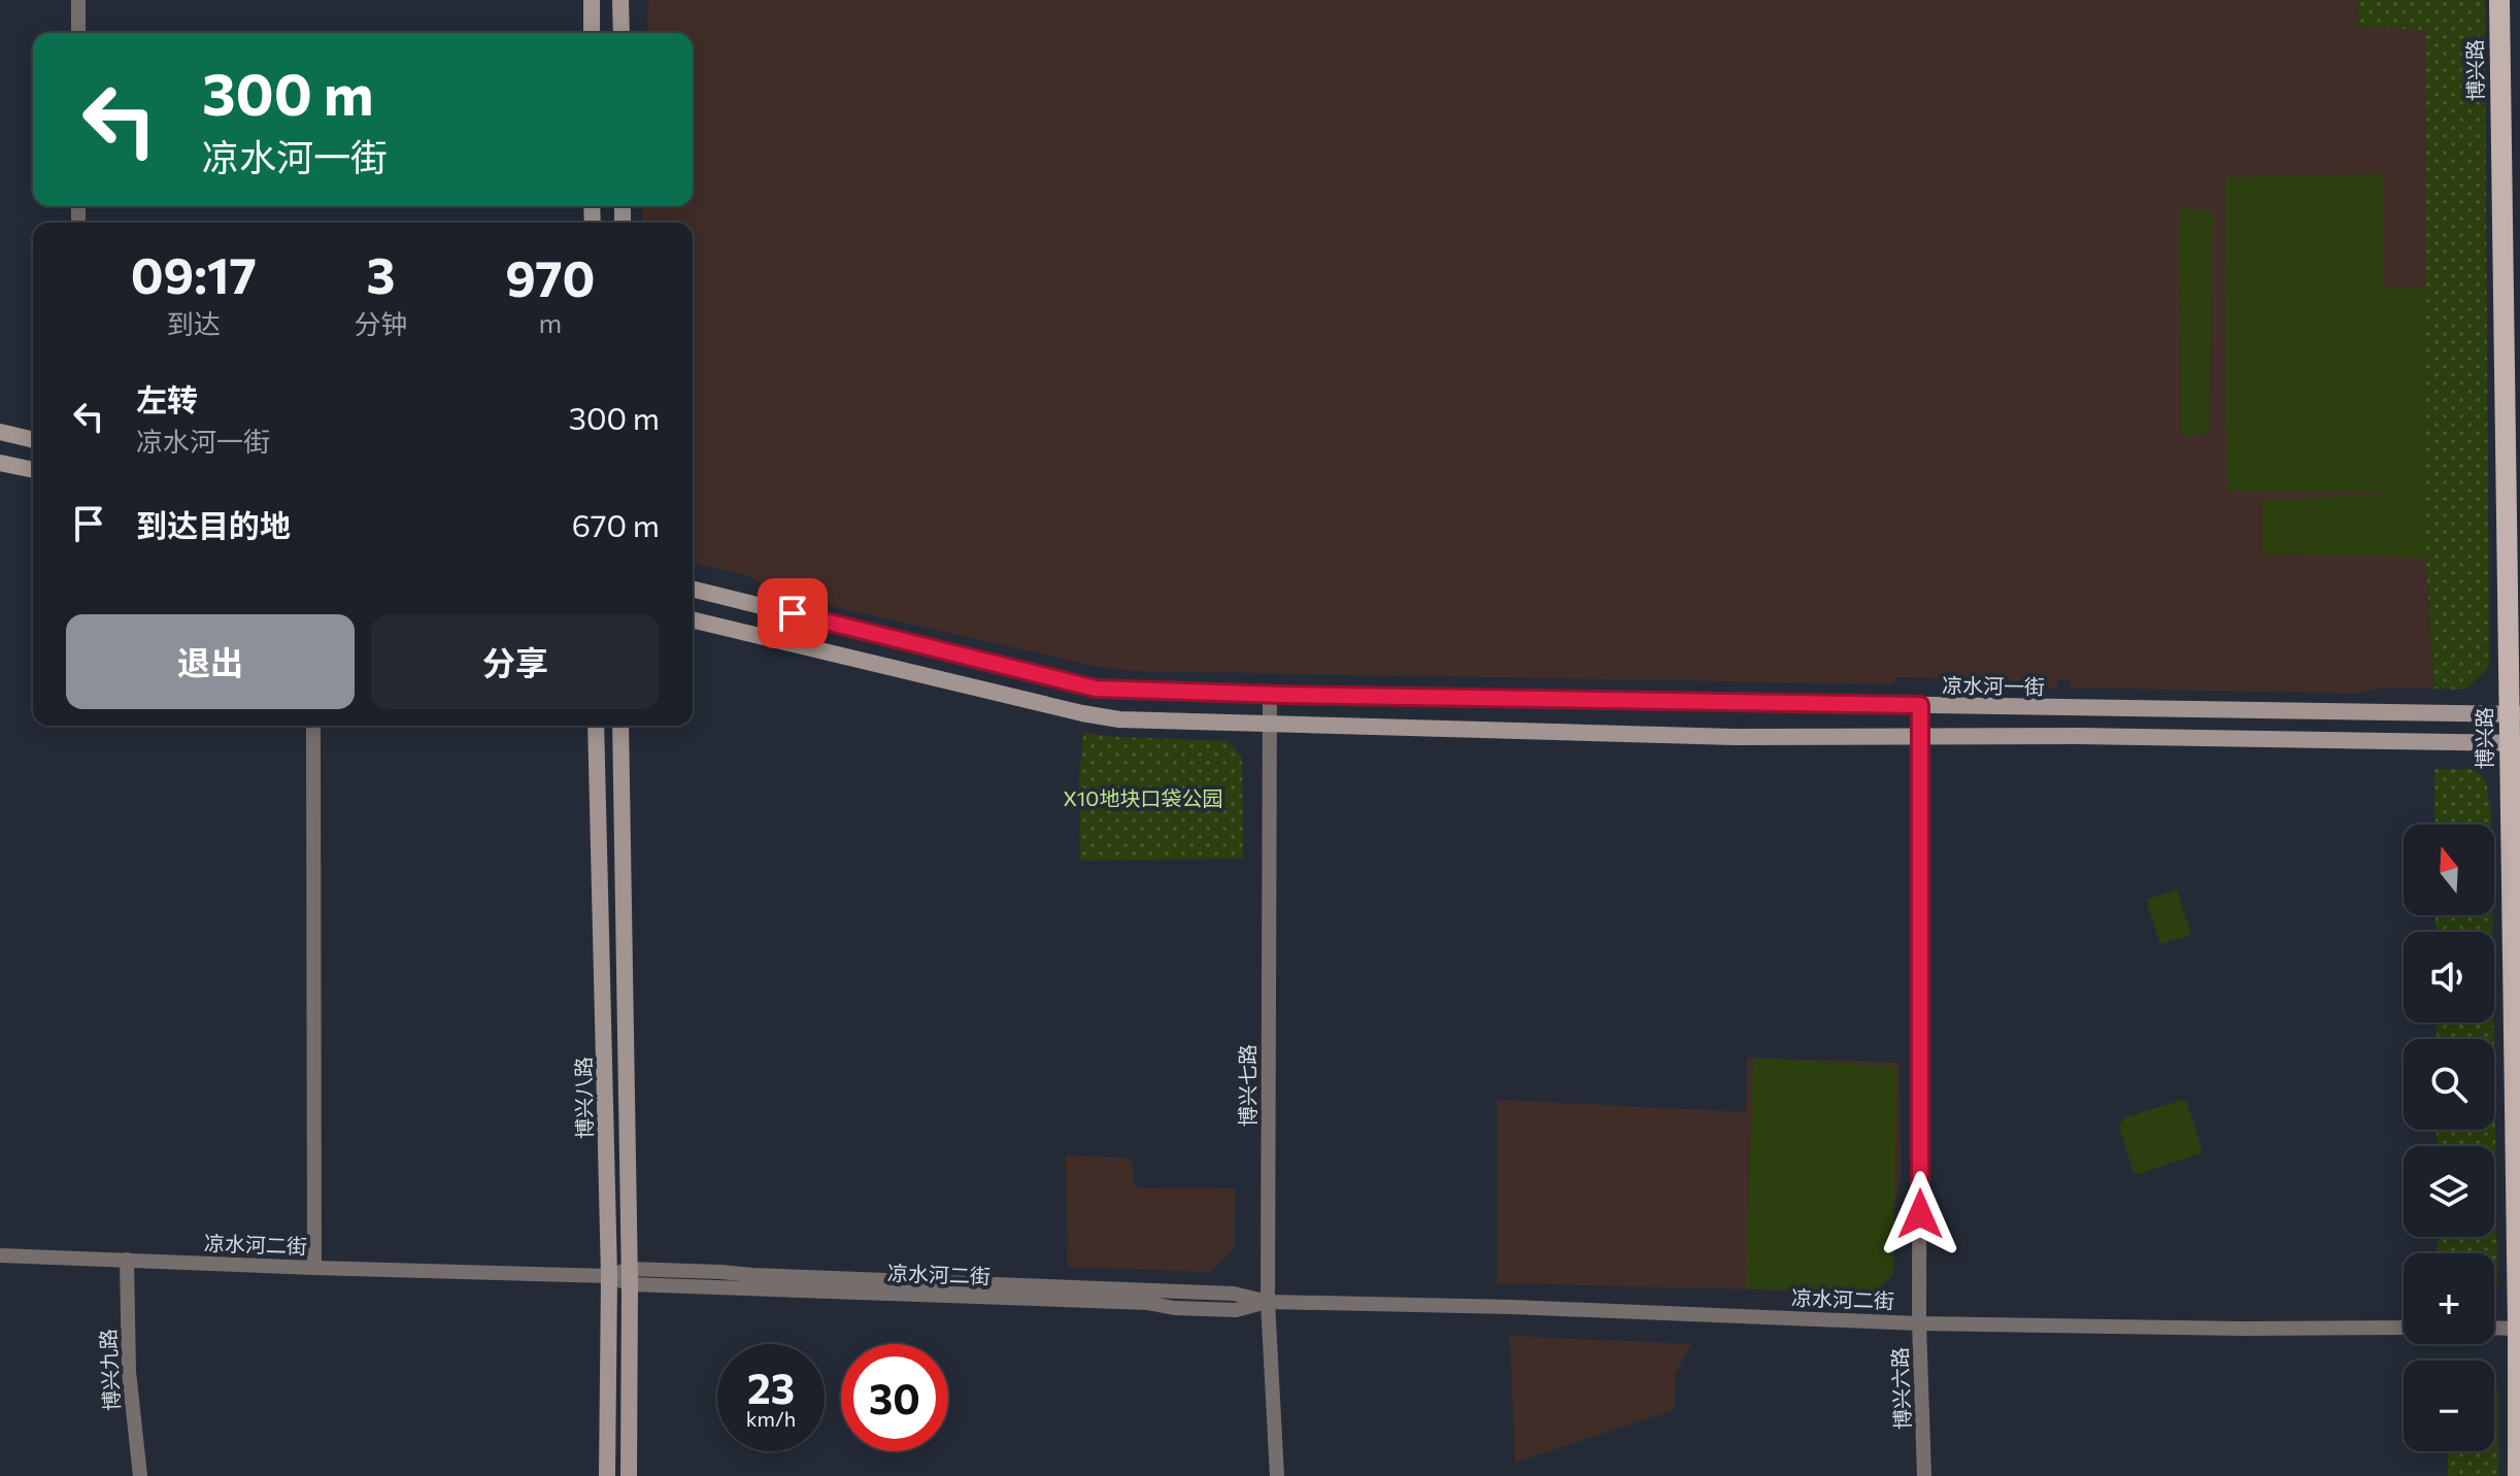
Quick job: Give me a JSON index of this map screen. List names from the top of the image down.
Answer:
{
  "streets": {
    "main road": ["博兴路", "凉水河一街", "博兴八路"],
    "street": [
      "博兴七路",
      "凉水河二街",
      "博兴九路",
      "博兴六路"
    ]
  },
  "crossings": [
    ["博兴路", "凉水河一街"],
    ["凉水河一街", "博兴七路"],
    ["凉水河一街", "博兴六路"],
    ["博兴七路", "凉水河二街"],
    ["博兴八路", "凉水河二街"],
    ["凉水河二街", "博兴九路"],
    ["凉水河二街", "博兴六路"]
  ],
  "parks": ["X10地块口袋公园"],
  "north": "top",
  "page": {
    "turn": ["300 m", "凉水河一街"],
    "eta": [
      "09:17",
      "到达",
      "3",
      "分钟",
      "970",
      "m"
    ],
    "list": [
      {
        "name": "左转",
        "note": "凉水河一街",
        "value": "300 m"
      },
      {
        "name": "到达目的地",
        "value": "670 m"
      }
    ],
    "buttons": ["退出", "分享"],
    "map_buttons": ["+", "−"],
    "speed": "23 km/h",
    "limit": "30"
  }
}
